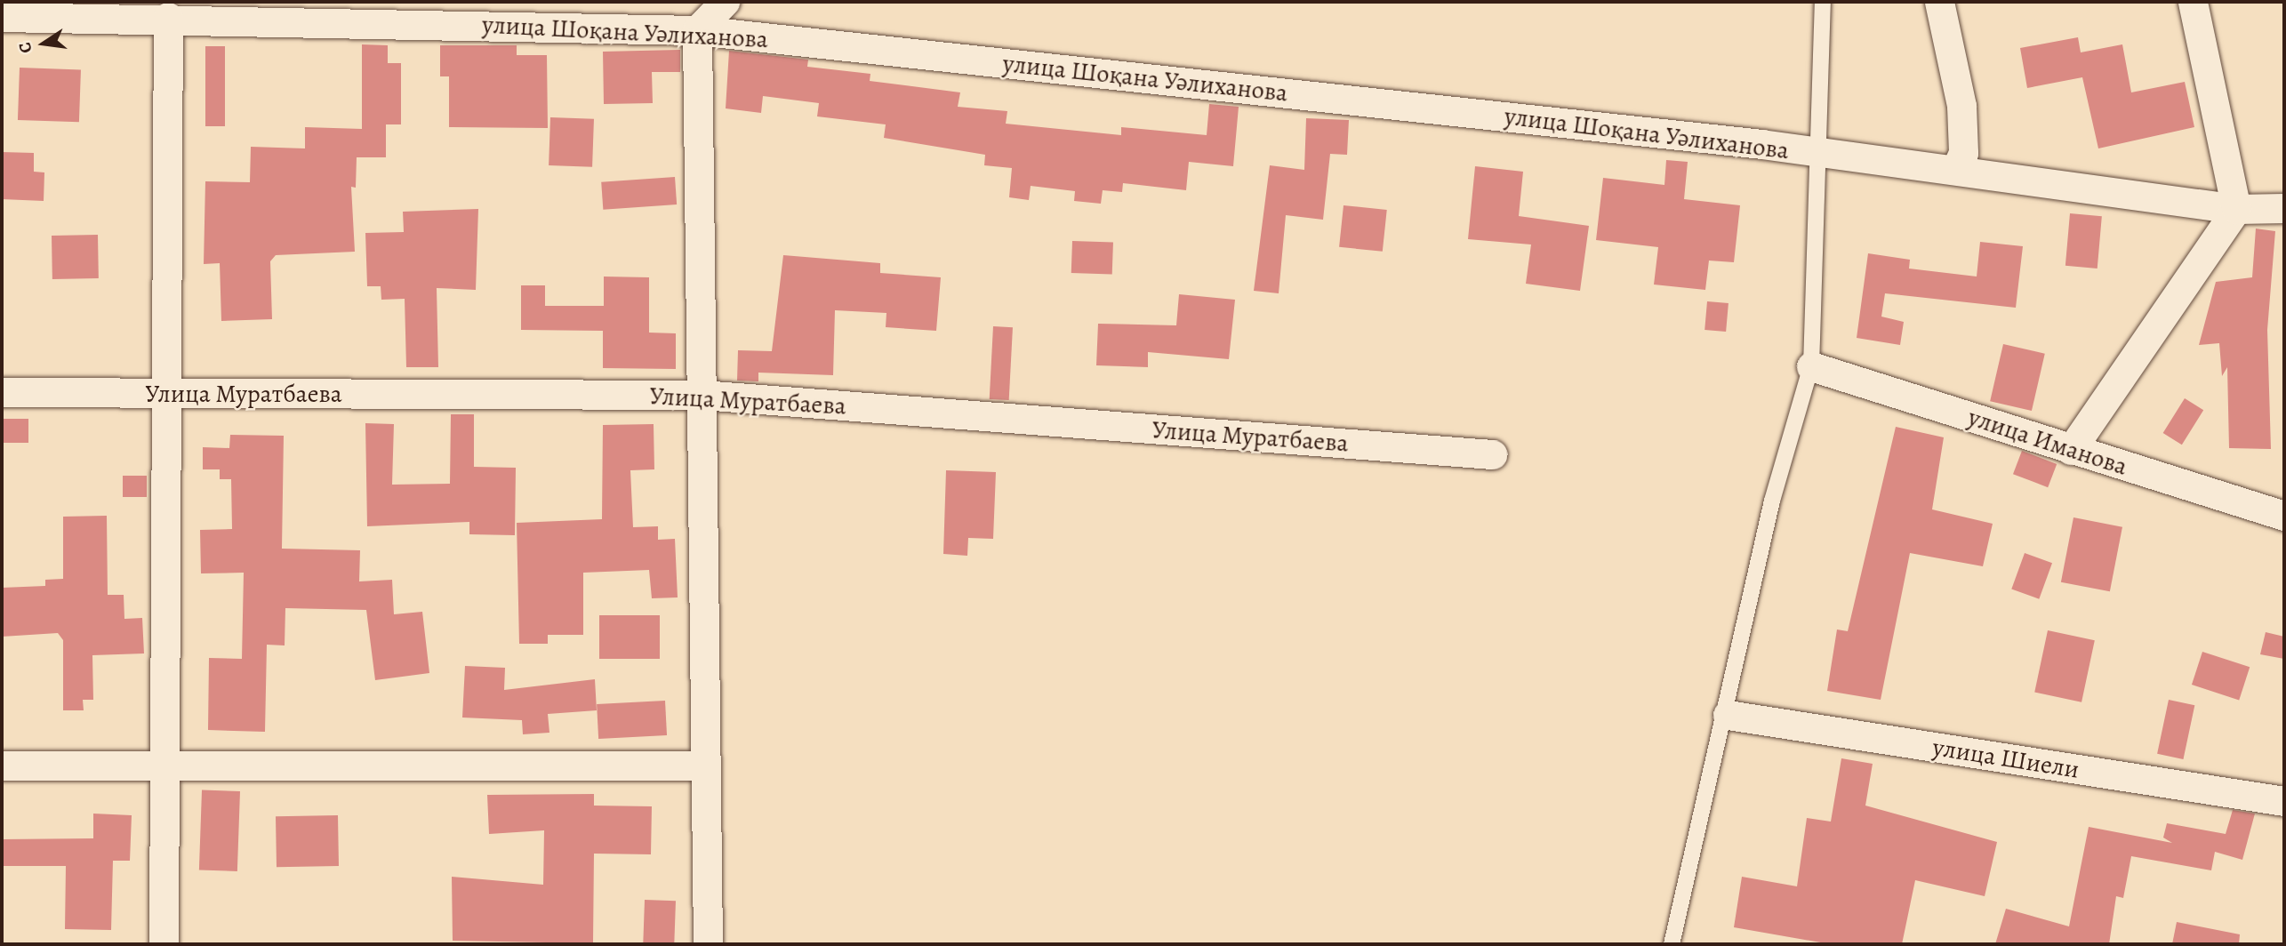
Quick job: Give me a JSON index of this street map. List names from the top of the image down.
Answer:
{
  "streets": {
    "street": [
      "улица Шоқана Уәлиханова",
      "Улица Муратбаева",
      "улица Иманова",
      "улица Шиели"
    ]
  },
  "north": "left"
}
